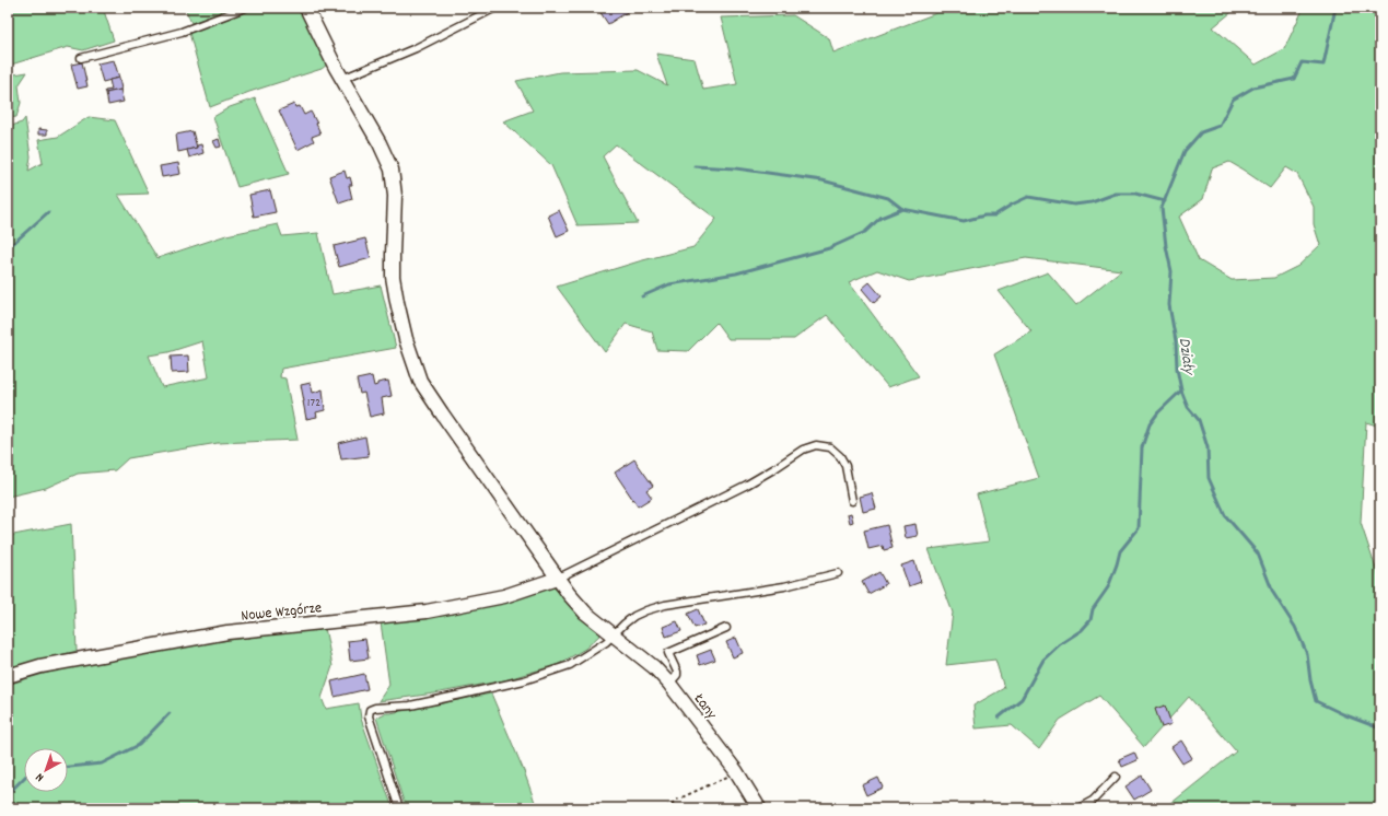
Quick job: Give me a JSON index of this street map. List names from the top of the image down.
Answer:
{
  "streets": {
    "street": ["Nowe Wzgórze", "Łany"]
  },
  "crossings": [
    ["Nowe Wzgórze", "Łany"]
  ],
  "water": ["Działy"],
  "house_numbers": ["172"],
  "north": "bottom left"
}
